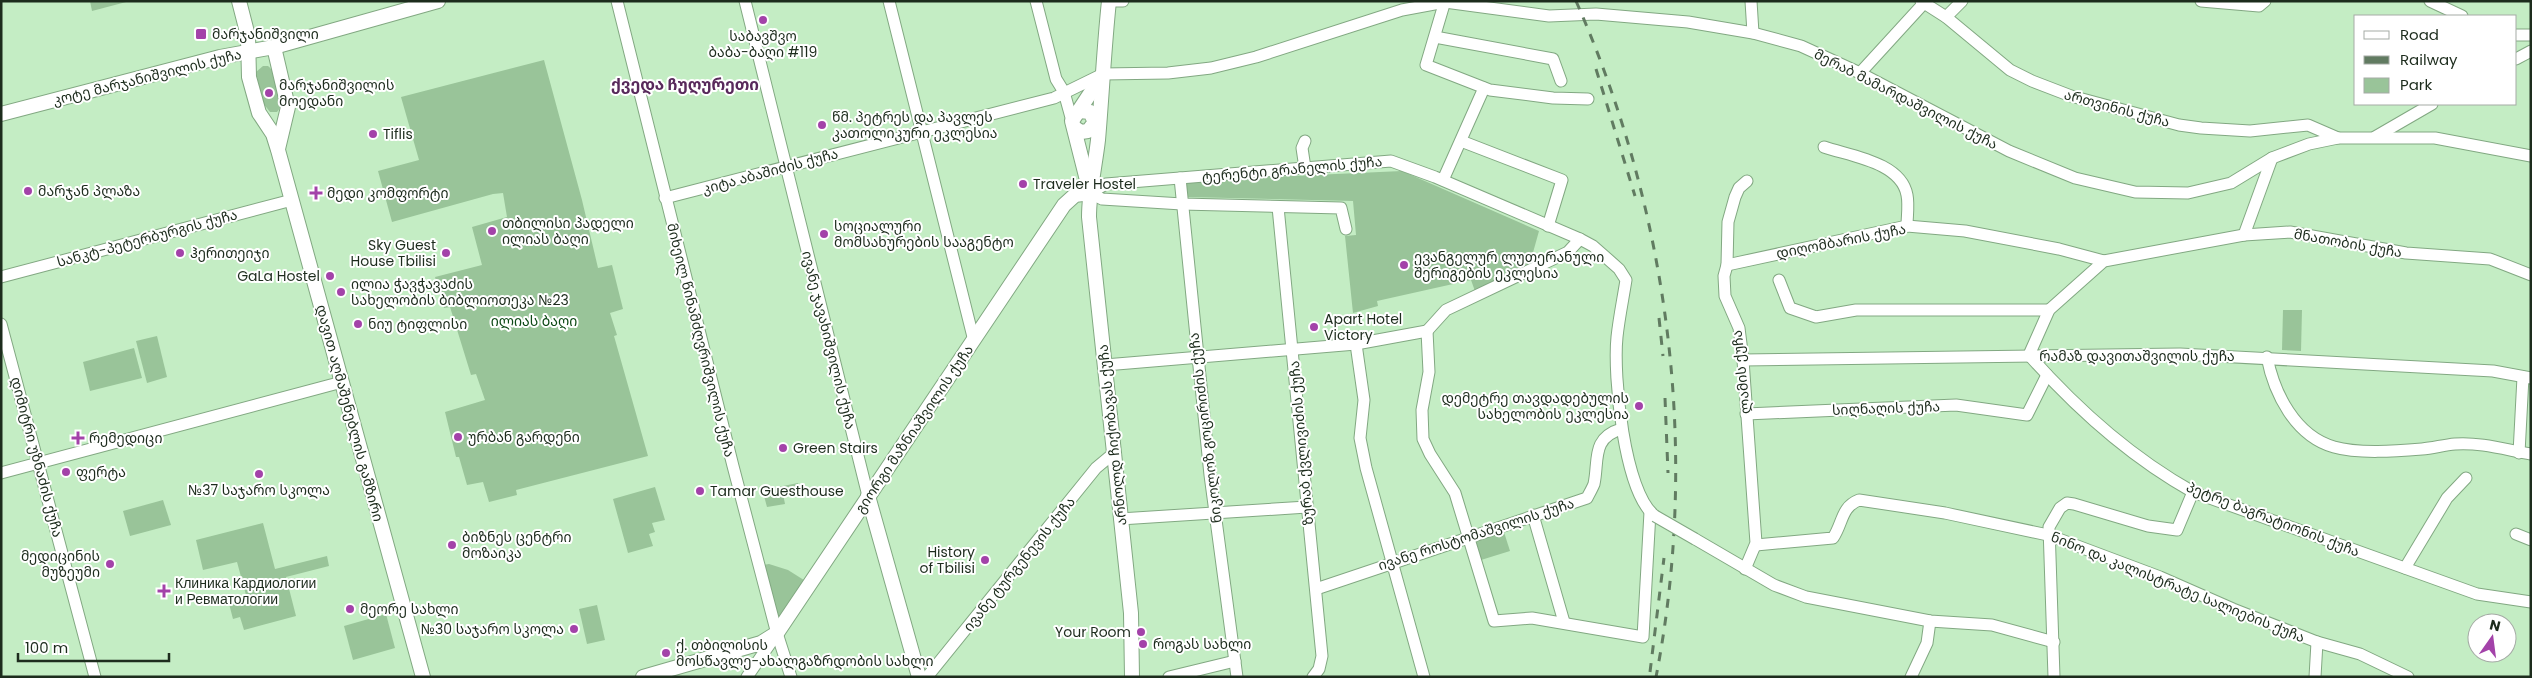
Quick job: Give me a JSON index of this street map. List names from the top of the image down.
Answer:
{
  "streets": {
    "main road": [
      "კოტე მარჯანიშვილის ქუჩა",
      "ივანე ჯავახიშვილის ქუჩა",
      "დავით აღმაშენებლის გამზირი",
      "გიორგი მაზნიაშვილის ქუჩა",
      "არნოლდ ჩიქობავას ქუჩა"
    ],
    "street": [
      "მერაბ მამარდაშვილის ქუჩა",
      "ართვინის ქუჩა",
      "ტერენტი გრანელის ქუჩა",
      "კიტა აბაშიძის ქუჩა",
      "სანკტ-პეტერბურგის ქუჩა",
      "დიღომბარის ქუჩა",
      "მნათობის ქუჩა",
      "მიხეილ წინამძღვრიშვილის ქუჩა",
      "რამაზ დავითაშვილის ქუჩა",
      "ლამის ქუჩა",
      "სიღნაღის ქუჩა",
      "ნიკოლოზ გოცირიძის ქუჩა",
      "ზურაბ ქვლივიძის ქუჩა",
      "დიმიტრი უზნაძის ქუჩა",
      "პეტრე ბაგრატიონის ქუჩა",
      "ივანე როსტომაშვილის ქუჩა",
      "ივანე ტურგენევის ქუჩა",
      "ნინო და კალისტრატე სალიების ქუჩა"
    ]
  },
  "crossings": [
    ["მერაბ მამარდაშვილის ქუჩა", "ართვინის ქუჩა"],
    ["მერაბ მამარდაშვილის ქუჩა", "კიტა აბაშიძის ქუჩა"],
    ["ტერენტი გრანელის ქუჩა", "ნიკოლოზ გოცირიძის ქუჩა"],
    ["ტერენტი გრანელის ქუჩა", "არნოლდ ჩიქობავას ქუჩა"],
    ["ტერენტი გრანელის ქუჩა", "ზურაბ ქვლივიძის ქუჩა"],
    ["ტერენტი გრანელის ქუჩა", "ივანე როსტომაშვილის ქუჩა"],
    ["კიტა აბაშიძის ქუჩა", "მიხეილ წინამძღვრიშვილის ქუჩა"],
    ["კიტა აბაშიძის ქუჩა", "ივანე ჯავახიშვილის ქუჩა"],
    ["სანკტ-პეტერბურგის ქუჩა", "დავით აღმაშენებლის გამზირი"],
    ["დიღომბარის ქუჩა", "მნათობის ქუჩა"],
    ["დიღომბარის ქუჩა", "ლამის ქუჩა"],
    ["მიხეილ წინამძღვრიშვილის ქუჩა", "გიორგი მაზნიაშვილის ქუჩა"],
    ["ივანე ჯავახიშვილის ქუჩა", "გიორგი მაზნიაშვილის ქუჩა"],
    ["რამაზ დავითაშვილის ქუჩა", "ლამის ქუჩა"],
    ["რამაზ დავითაშვილის ქუჩა", "პეტრე ბაგრატიონის ქუჩა"],
    ["ლამის ქუჩა", "სიღნაღის ქუჩა"],
    ["ლამის ქუჩა", "ნინო და კალისტრატე სალიების ქუჩა"],
    ["სიღნაღის ქუჩა", "პეტრე ბაგრატიონის ქუჩა"],
    ["გიორგი მაზნიაშვილის ქუჩა", "არნოლდ ჩიქობავას ქუჩა"],
    ["არნოლდ ჩიქობავას ქუჩა", "ივანე ტურგენევის ქუჩა"],
    ["ზურაბ ქვლივიძის ქუჩა", "ივანე როსტომაშვილის ქუჩა"]
  ],
  "districts": ["ქვედა ჩუღურეთი"],
  "parks": ["ილიას ბაღი"],
  "places": {
    "other": [
      "საბავშვო ბაბა-ბაღი #119",
      "მარჯანიშვილის მოედანი",
      "წმ. პეტრეს და პავლეს კათოლიკური ეკლესია",
      "Tiflis",
      "Traveler Hostel",
      "მარჯან პლაზა",
      "თბილისი პადელი ილიას ბაღი",
      "სოციალური მომსახურების სააგენტო",
      "ჰერითეიჯი",
      "Sky Guest House Tbilisi",
      "ევანგელურ ლუთერანული შერიგების ეკლესია",
      "GaLa Hostel",
      "ილია ჭავჭავაძის სახელობის ბიბლიოთეკა №23",
      "ნიუ ტიფლისი",
      "Apart Hotel Victory",
      "დემეტრე თავდადებულის სახელობის ეკლესია",
      "ურბან გარდენი",
      "Green Stairs",
      "ფერტა",
      "№37 საჯარო სკოლა",
      "Tamar Guesthouse",
      "ბიზნეს ცენტრი მოზაიკა",
      "History of Tbilisi",
      "მედიცინის მუზეუმი",
      "მეორე სახლი",
      "№30 საჯარო სკოლა",
      "Your Room",
      "როგას სახლი",
      "ქ. თბილისის მოსწავლე-ახალგაზრდობის სახლი"
    ],
    "transit": ["მარჯანიშვილი"],
    "health": ["მედი კომფორტი", "რემედიცი", "Клиника Кардиологии и Ревматологии"]
  },
  "legend": ["Road", "Railway", "Park"],
  "scale_bar": "100 m",
  "north": "top"
}
